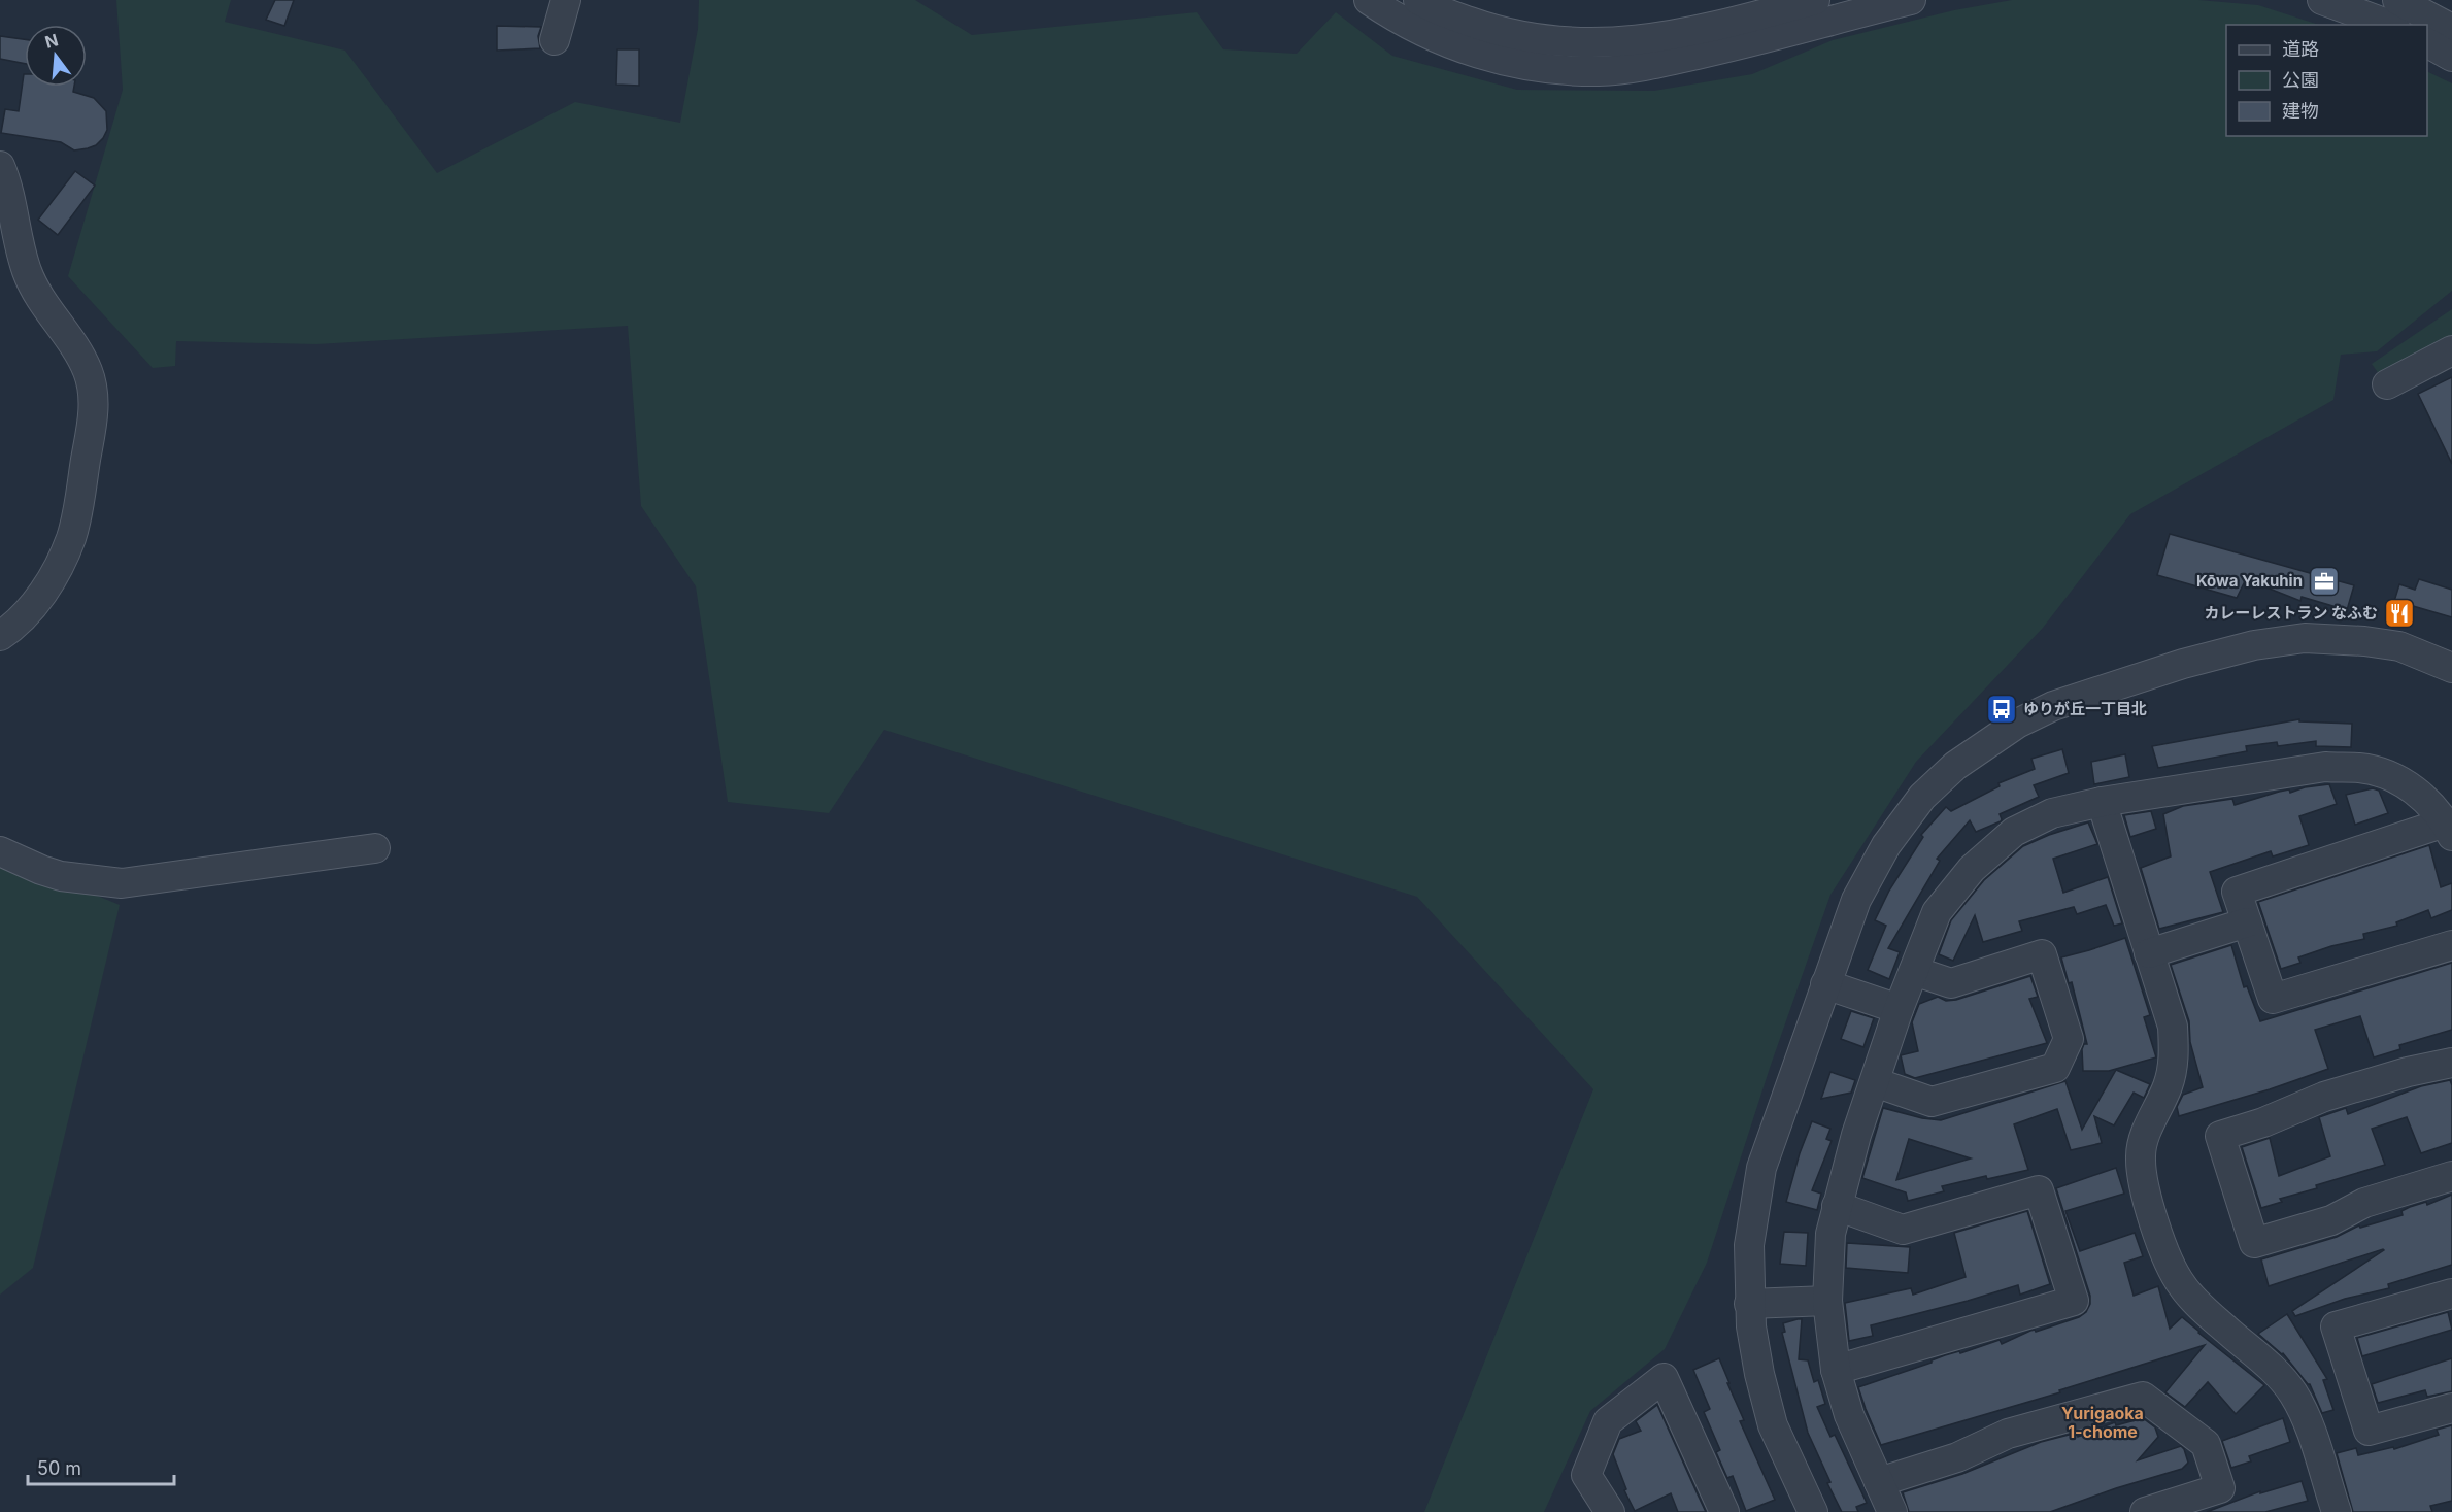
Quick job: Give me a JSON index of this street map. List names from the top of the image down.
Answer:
{
  "districts": ["Yurigaoka 1-chome"],
  "places": {
    "office": ["Kōwa Yakuhin"],
    "restaurant": ["カレーレストラン なふむ"],
    "bus stop": ["ゆりが丘一丁目北"]
  },
  "legend": ["道路", "公園", "建物"],
  "scale_bar": "50 m",
  "north": "top"
}
